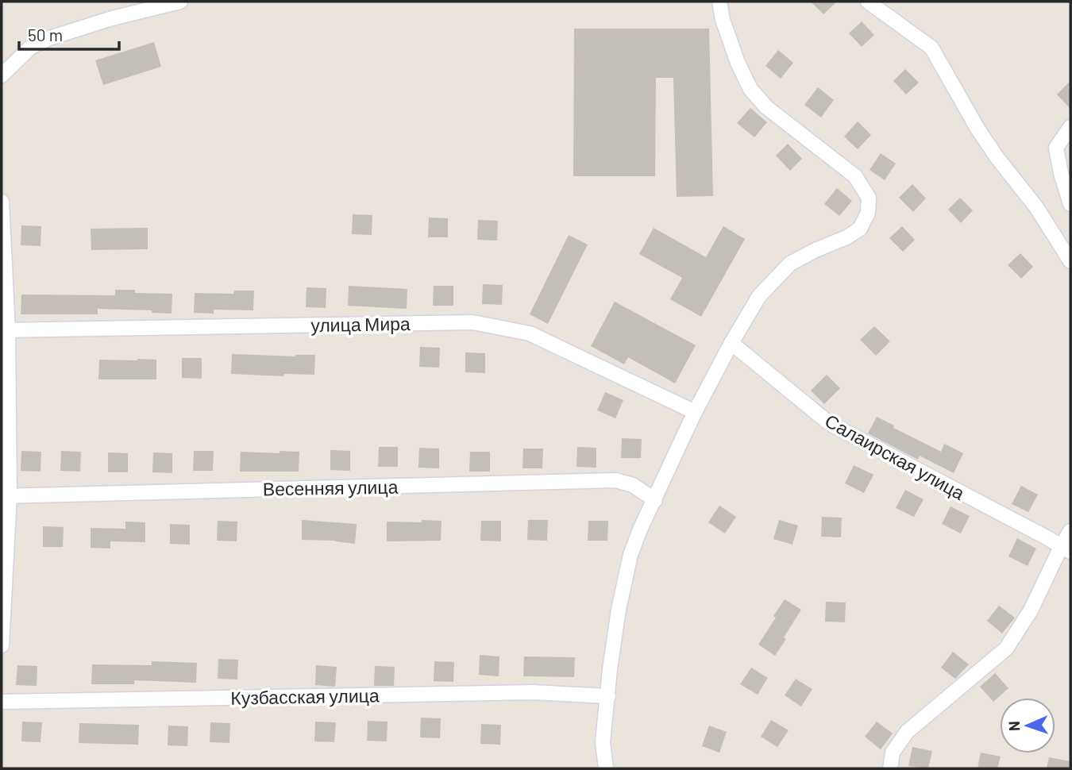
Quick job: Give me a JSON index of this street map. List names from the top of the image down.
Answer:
{
  "streets": {
    "street": [
      "улица Мира",
      "Салаирская улица",
      "Весенняя улица",
      "Кузбасская улица"
    ]
  },
  "scale_bar": "50 m",
  "north": "left"
}
